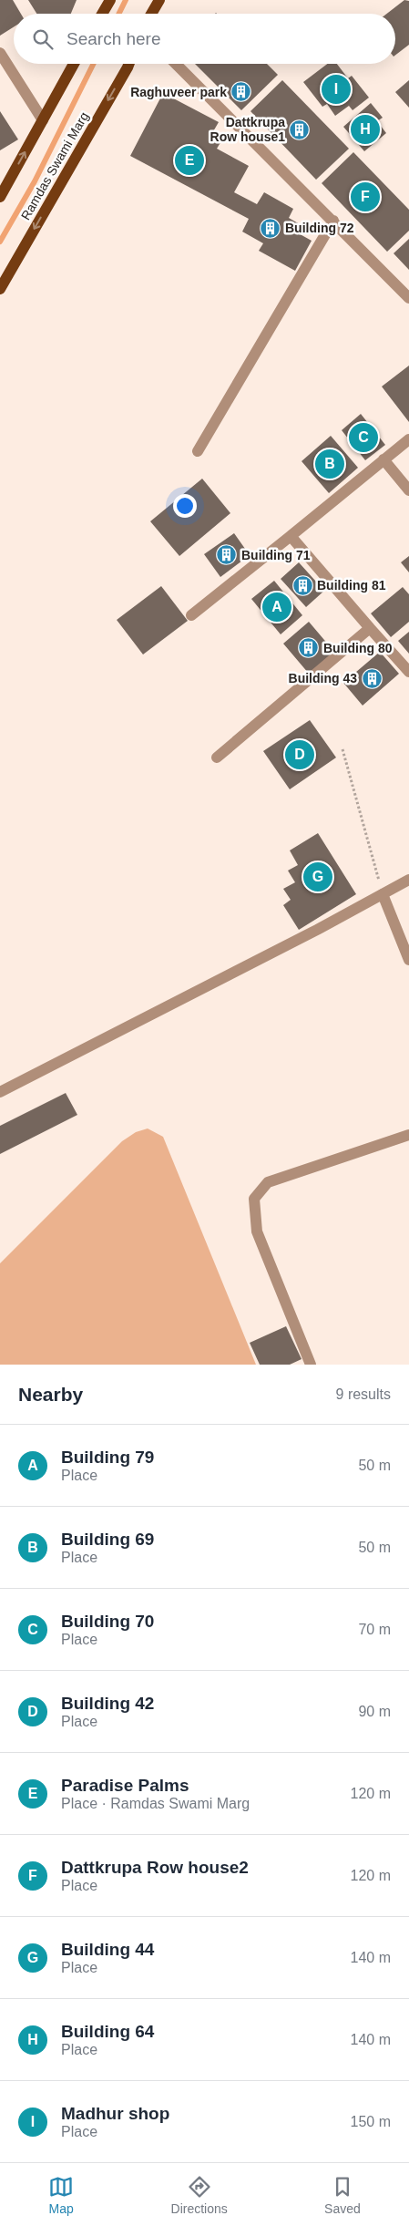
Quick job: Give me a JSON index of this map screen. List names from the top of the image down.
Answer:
{
  "streets": {
    "main road": ["Ramdas Swami Marg"]
  },
  "places": {
    "building": [
      "Raghuveer park",
      "Dattkrupa Row house1",
      "Building 72",
      "Building 71",
      "Building 81",
      "Building 80",
      "Building 43"
    ]
  },
  "page": {
    "search": "Search here",
    "pins": [
      "I",
      "H",
      "E",
      "F",
      "C",
      "B",
      "A",
      "D",
      "G"
    ],
    "heading": ["Nearby", "9 results"],
    "list": [
      {
        "mark": "A",
        "name": "Building 79",
        "note": "Place",
        "value": "50 m"
      },
      {
        "mark": "B",
        "name": "Building 69",
        "note": "Place",
        "value": "50 m"
      },
      {
        "mark": "C",
        "name": "Building 70",
        "note": "Place",
        "value": "70 m"
      },
      {
        "mark": "D",
        "name": "Building 42",
        "note": "Place",
        "value": "90 m"
      },
      {
        "mark": "E",
        "name": "Paradise Palms",
        "note": "Place · Ramdas Swami Marg",
        "value": "120 m"
      },
      {
        "mark": "F",
        "name": "Dattkrupa Row house2",
        "note": "Place",
        "value": "120 m"
      },
      {
        "mark": "G",
        "name": "Building 44",
        "note": "Place",
        "value": "140 m"
      },
      {
        "mark": "H",
        "name": "Building 64",
        "note": "Place",
        "value": "140 m"
      },
      {
        "mark": "I",
        "name": "Madhur shop",
        "note": "Place",
        "value": "150 m"
      }
    ],
    "nav": ["Map", "Directions", "Saved"]
  }
}
